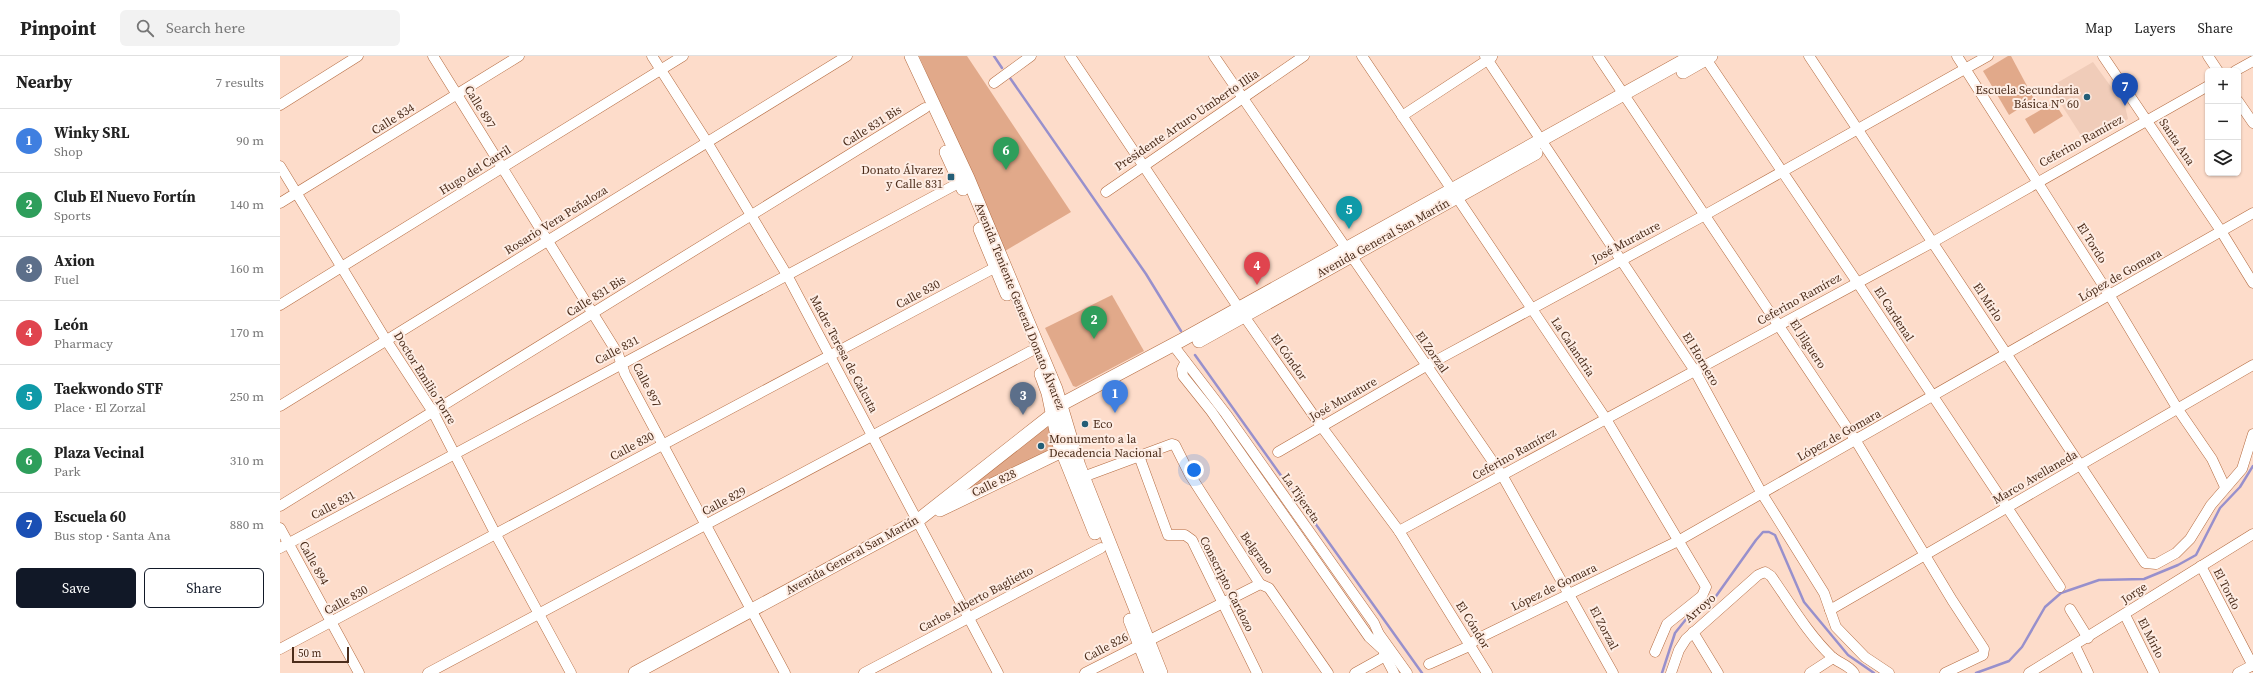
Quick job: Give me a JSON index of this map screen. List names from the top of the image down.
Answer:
{
  "streets": {
    "main road": ["Avenida General San Martín", "Avenida Teniente General Donato Álvarez", "Calle 828"],
    "street": [
      "Calle 897",
      "Calle 834",
      "Presidente Arturo Umberto Illia",
      "Calle 831 Bis",
      "Ceferino Ramírez",
      "Santa Ana",
      "Hugo del Carril",
      "Rosario Vera Peñaloza",
      "José Murature",
      "El Tordo",
      "López de Gomara",
      "Calle 830",
      "El Mirlo",
      "El Cardenal",
      "El Jilguero",
      "La Calandria",
      "Calle 831",
      "El Zorzal",
      "Madre Teresa de Calcuta",
      "El Cóndor",
      "El Hornero",
      "Doctor Emilio Torre",
      "Marco Avellaneda",
      "La Tijereta",
      "Calle 829",
      "Belgrano",
      "Calle 894",
      "Conscripto Cardozo",
      "Jorge",
      "Carlos Alberto Baglietto",
      "Arroyo",
      "Calle 826"
    ]
  },
  "crossings": [
    ["Calle 897", "Calle 834"],
    ["Calle 897", "Calle 831 Bis"],
    ["Calle 897", "Hugo del Carril"],
    ["Calle 897", "Rosario Vera Peñaloza"],
    ["Calle 897", "Avenida General San Martín"],
    ["Calle 897", "Calle 830"],
    ["Calle 897", "Calle 831"],
    ["Calle 897", "Calle 829"],
    ["Calle 834", "Doctor Emilio Torre"],
    ["Presidente Arturo Umberto Illia", "El Zorzal"],
    ["Presidente Arturo Umberto Illia", "El Cóndor"],
    ["Calle 831 Bis", "Avenida Teniente General Donato Álvarez"],
    ["Calle 831 Bis", "Madre Teresa de Calcuta"],
    ["Calle 831 Bis", "Doctor Emilio Torre"],
    ["Ceferino Ramírez", "Santa Ana"],
    ["Ceferino Ramírez", "El Tordo"],
    ["Ceferino Ramírez", "El Mirlo"],
    ["Ceferino Ramírez", "El Cardenal"],
    ["Ceferino Ramírez", "El Jilguero"],
    ["Ceferino Ramírez", "La Calandria"],
    ["Ceferino Ramírez", "El Zorzal"],
    ["Ceferino Ramírez", "El Cóndor"],
    ["Ceferino Ramírez", "El Hornero"],
    ["Santa Ana", "López de Gomara"],
    ["Hugo del Carril", "Madre Teresa de Calcuta"],
    ["Hugo del Carril", "Doctor Emilio Torre"],
    ["Rosario Vera Peñaloza", "Madre Teresa de Calcuta"],
    ["Rosario Vera Peñaloza", "Doctor Emilio Torre"],
    ["Avenida General San Martín", "Avenida Teniente General Donato Álvarez"],
    ["Avenida General San Martín", "El Cardenal"],
    ["Avenida General San Martín", "El Jilguero"],
    ["Avenida General San Martín", "La Calandria"],
    ["Avenida General San Martín", "El Zorzal"],
    ["Avenida General San Martín", "Madre Teresa de Calcuta"],
    ["Avenida General San Martín", "El Cóndor"],
    ["Avenida General San Martín", "El Hornero"],
    ["Avenida General San Martín", "Calle 828"],
    ["Avenida General San Martín", "La Tijereta"],
    ["José Murature", "El Tordo"],
    ["José Murature", "El Mirlo"],
    ["José Murature", "El Cardenal"],
    ["José Murature", "El Jilguero"],
    ["José Murature", "La Calandria"],
    ["José Murature", "El Zorzal"],
    ["José Murature", "El Cóndor"],
    ["José Murature", "El Hornero"],
    ["El Tordo", "López de Gomara"],
    ["El Tordo", "El Mirlo"],
    ["El Tordo", "Marco Avellaneda"],
    ["El Tordo", "Jorge"],
    ["López de Gomara", "El Mirlo"],
    ["López de Gomara", "El Cardenal"],
    ["López de Gomara", "El Jilguero"],
    ["López de Gomara", "La Calandria"],
    ["López de Gomara", "El Zorzal"],
    ["López de Gomara", "El Cóndor"],
    ["López de Gomara", "El Hornero"],
    ["Calle 830", "Avenida Teniente General Donato Álvarez"],
    ["Calle 830", "Madre Teresa de Calcuta"],
    ["Calle 830", "Doctor Emilio Torre"],
    ["Calle 830", "Calle 894"],
    ["El Mirlo", "Marco Avellaneda"],
    ["El Mirlo", "Jorge"],
    ["Avenida Teniente General Donato Álvarez", "Calle 831"],
    ["Avenida Teniente General Donato Álvarez", "Calle 828"],
    ["Avenida Teniente General Donato Álvarez", "Calle 829"],
    ["Avenida Teniente General Donato Álvarez", "Carlos Alberto Baglietto"],
    ["Avenida Teniente General Donato Álvarez", "Calle 826"],
    ["El Cardenal", "Marco Avellaneda"],
    ["El Jilguero", "Marco Avellaneda"],
    ["Calle 831", "Madre Teresa de Calcuta"],
    ["Calle 831", "Doctor Emilio Torre"],
    ["Calle 831", "Calle 894"],
    ["Madre Teresa de Calcuta", "Calle 828"],
    ["Madre Teresa de Calcuta", "Calle 829"],
    ["Madre Teresa de Calcuta", "Carlos Alberto Baglietto"],
    ["El Hornero", "Marco Avellaneda"],
    ["Doctor Emilio Torre", "Calle 829"],
    ["Belgrano", "Conscripto Cardozo"]
  ],
  "places": {
    "other": ["Escuela Secundaria Básica Nº 60", "Eco", "Monumento a la Decadencia Nacional"],
    "transit": ["Donato Álvarez y Calle 831"]
  },
  "scale_bar": "50 m",
  "page": {
    "header": "Pinpoint",
    "search": "Search here",
    "nav": ["Map", "Layers", "Share"],
    "heading": ["Nearby", "7 results"],
    "map_buttons": ["+", "−"],
    "pins": [
      "7",
      "6",
      "5",
      "4",
      "2",
      "1",
      "3"
    ],
    "list": [
      {
        "mark": "1",
        "name": "Winky SRL",
        "note": "Shop",
        "value": "90 m"
      },
      {
        "mark": "2",
        "name": "Club El Nuevo Fortín",
        "note": "Sports",
        "value": "140 m"
      },
      {
        "mark": "3",
        "name": "Axion",
        "note": "Fuel",
        "value": "160 m"
      },
      {
        "mark": "4",
        "name": "León",
        "note": "Pharmacy",
        "value": "170 m"
      },
      {
        "mark": "5",
        "name": "Taekwondo STF",
        "note": "Place · El Zorzal",
        "value": "250 m"
      },
      {
        "mark": "6",
        "name": "Plaza Vecinal",
        "note": "Park",
        "value": "310 m"
      },
      {
        "mark": "7",
        "name": "Escuela 60",
        "note": "Bus stop · Santa Ana",
        "value": "880 m"
      }
    ],
    "buttons": ["Save", "Share"],
    "scale": "50 m"
  }
}
